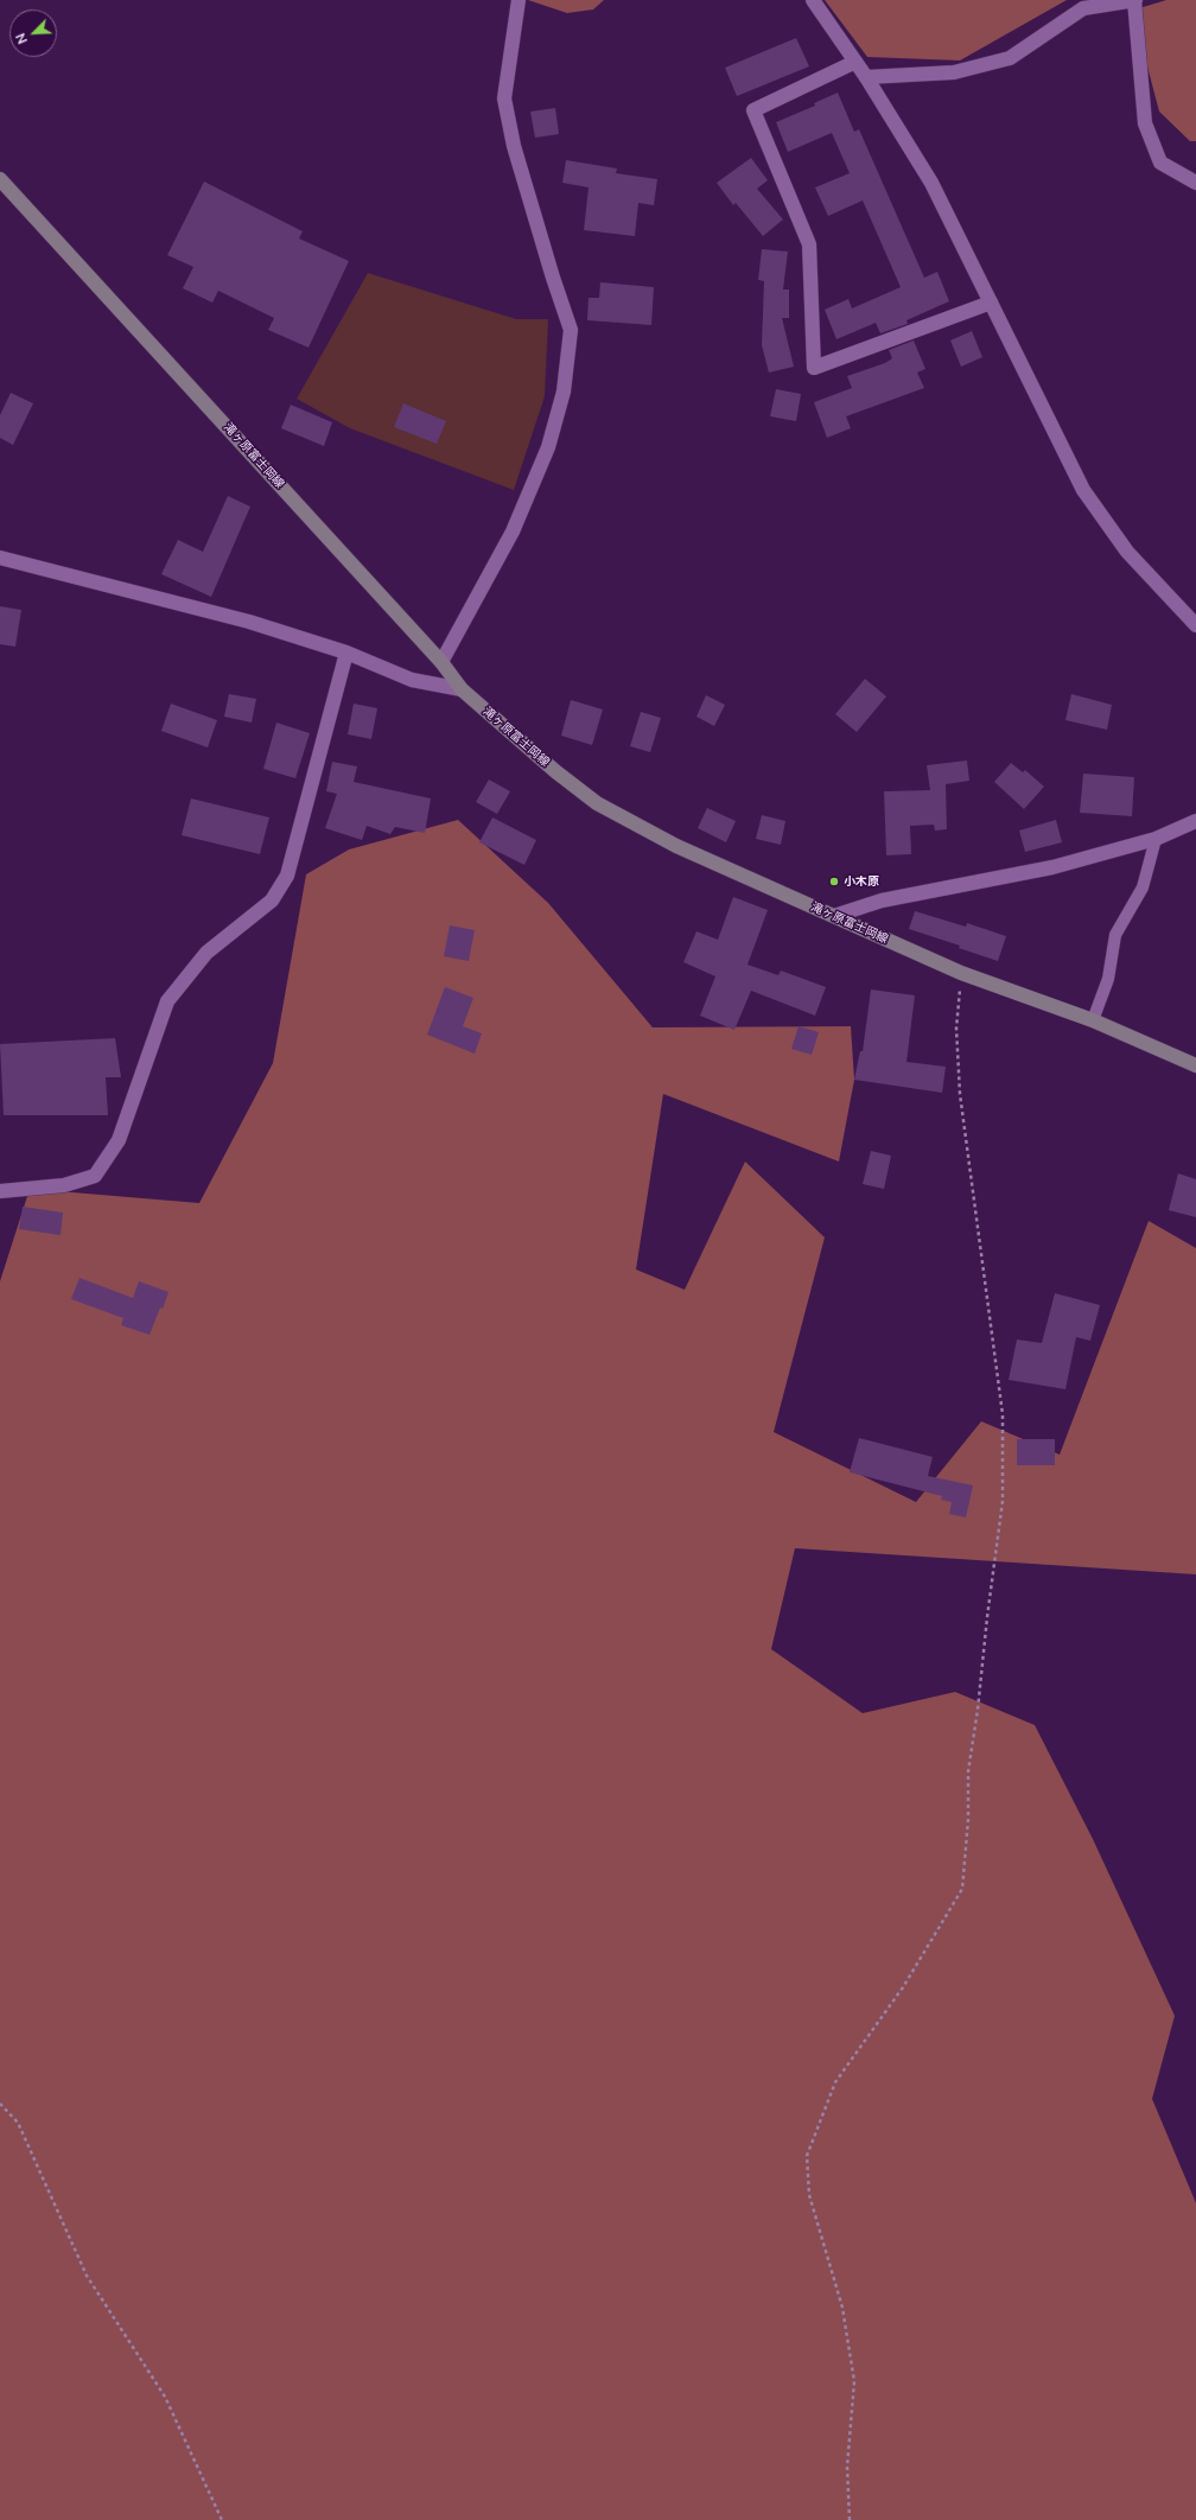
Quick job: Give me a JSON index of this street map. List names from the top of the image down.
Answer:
{
  "streets": {
    "main road": ["滝ヶ原富士岡線"]
  },
  "places": ["小木原"],
  "north": "bottom left"
}
